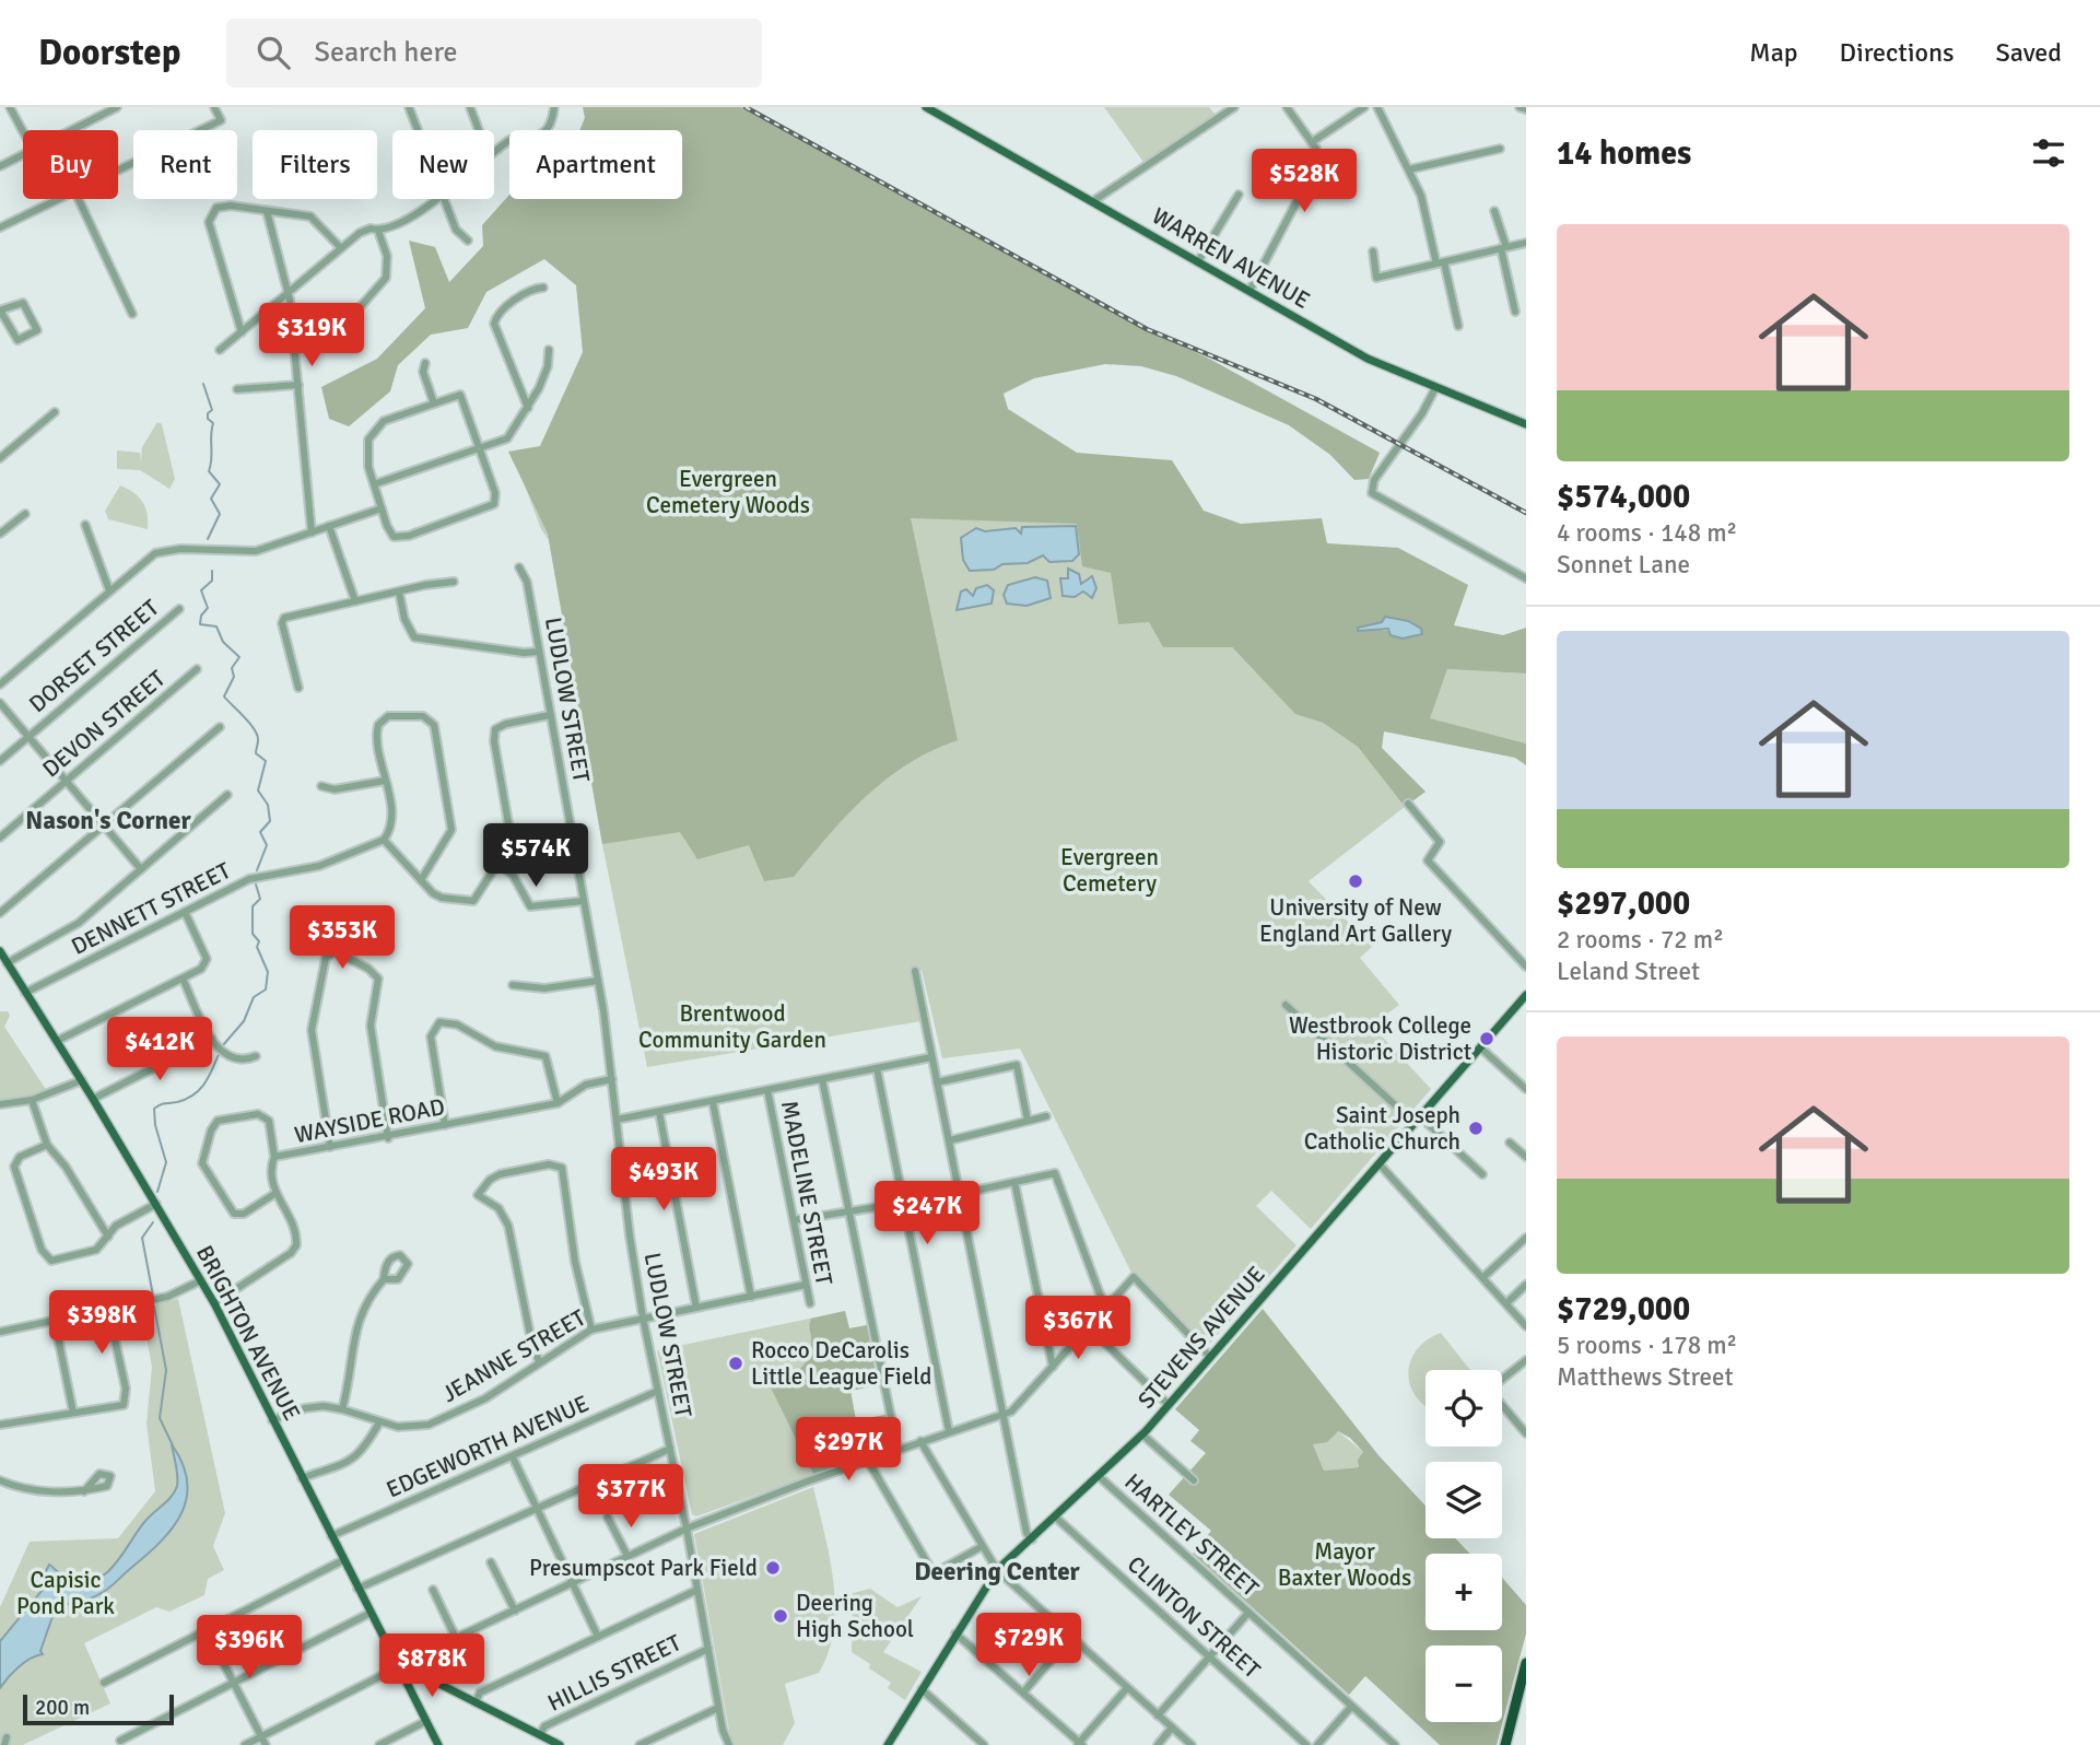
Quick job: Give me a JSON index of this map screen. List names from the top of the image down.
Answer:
{
  "streets": {
    "main road": ["WARREN AVENUE", "BRIGHTON AVENUE", "STEVENS AVENUE"],
    "street": [
      "DORSET STREET",
      "LUDLOW STREET",
      "DEVON STREET",
      "DENNETT STREET",
      "WAYSIDE ROAD",
      "MADELINE STREET",
      "JEANNE STREET",
      "EDGEWORTH AVENUE",
      "HARTLEY STREET",
      "CLINTON STREET",
      "HILLIS STREET"
    ]
  },
  "crossings": [
    ["LUDLOW STREET", "WAYSIDE ROAD"],
    ["LUDLOW STREET", "JEANNE STREET"],
    ["LUDLOW STREET", "EDGEWORTH AVENUE"],
    ["LUDLOW STREET", "HILLIS STREET"],
    ["DENNETT STREET", "BRIGHTON AVENUE"],
    ["WAYSIDE ROAD", "BRIGHTON AVENUE"],
    ["MADELINE STREET", "JEANNE STREET"],
    ["BRIGHTON AVENUE", "JEANNE STREET"],
    ["BRIGHTON AVENUE", "EDGEWORTH AVENUE"],
    ["STEVENS AVENUE", "HARTLEY STREET"],
    ["STEVENS AVENUE", "CLINTON STREET"]
  ],
  "districts": ["Nason's Corner", "Deering Center"],
  "parks": [
    "Evergreen Cemetery Woods",
    "Evergreen Cemetery",
    "Brentwood Community Garden",
    "Mayor Baxter Woods",
    "Capisic Pond Park"
  ],
  "places": [
    "University of New England Art Gallery",
    "Westbrook College Historic District",
    "Saint Joseph Catholic Church",
    "Rocco DeCarolis Little League Field",
    "Presumpscot Park Field",
    "Deering High School"
  ],
  "scale_bar": "200 m",
  "page": {
    "header": "Doorstep",
    "search": "Search here",
    "nav": ["Map", "Directions", "Saved"],
    "heading": "14 homes",
    "chip": [
      "Buy",
      "Rent",
      "Filters",
      "New",
      "Apartment"
    ],
    "price": [
      "$528K",
      "$319K",
      "$574K",
      "$353K",
      "$412K",
      "$493K",
      "$247K",
      "$398K",
      "$367K",
      "$297K",
      "$377K",
      "$729K",
      "$396K",
      "$878K"
    ],
    "list": [
      {
        "name": "$574,000",
        "note": "4 rooms · 148 m² · Sonnet Lane"
      },
      {
        "name": "$297,000",
        "note": "2 rooms · 72 m² · Leland Street"
      },
      {
        "name": "$729,000",
        "note": "5 rooms · 178 m² · Matthews Street"
      }
    ],
    "map_buttons": ["+", "−"],
    "scale": "200 m"
  }
}
